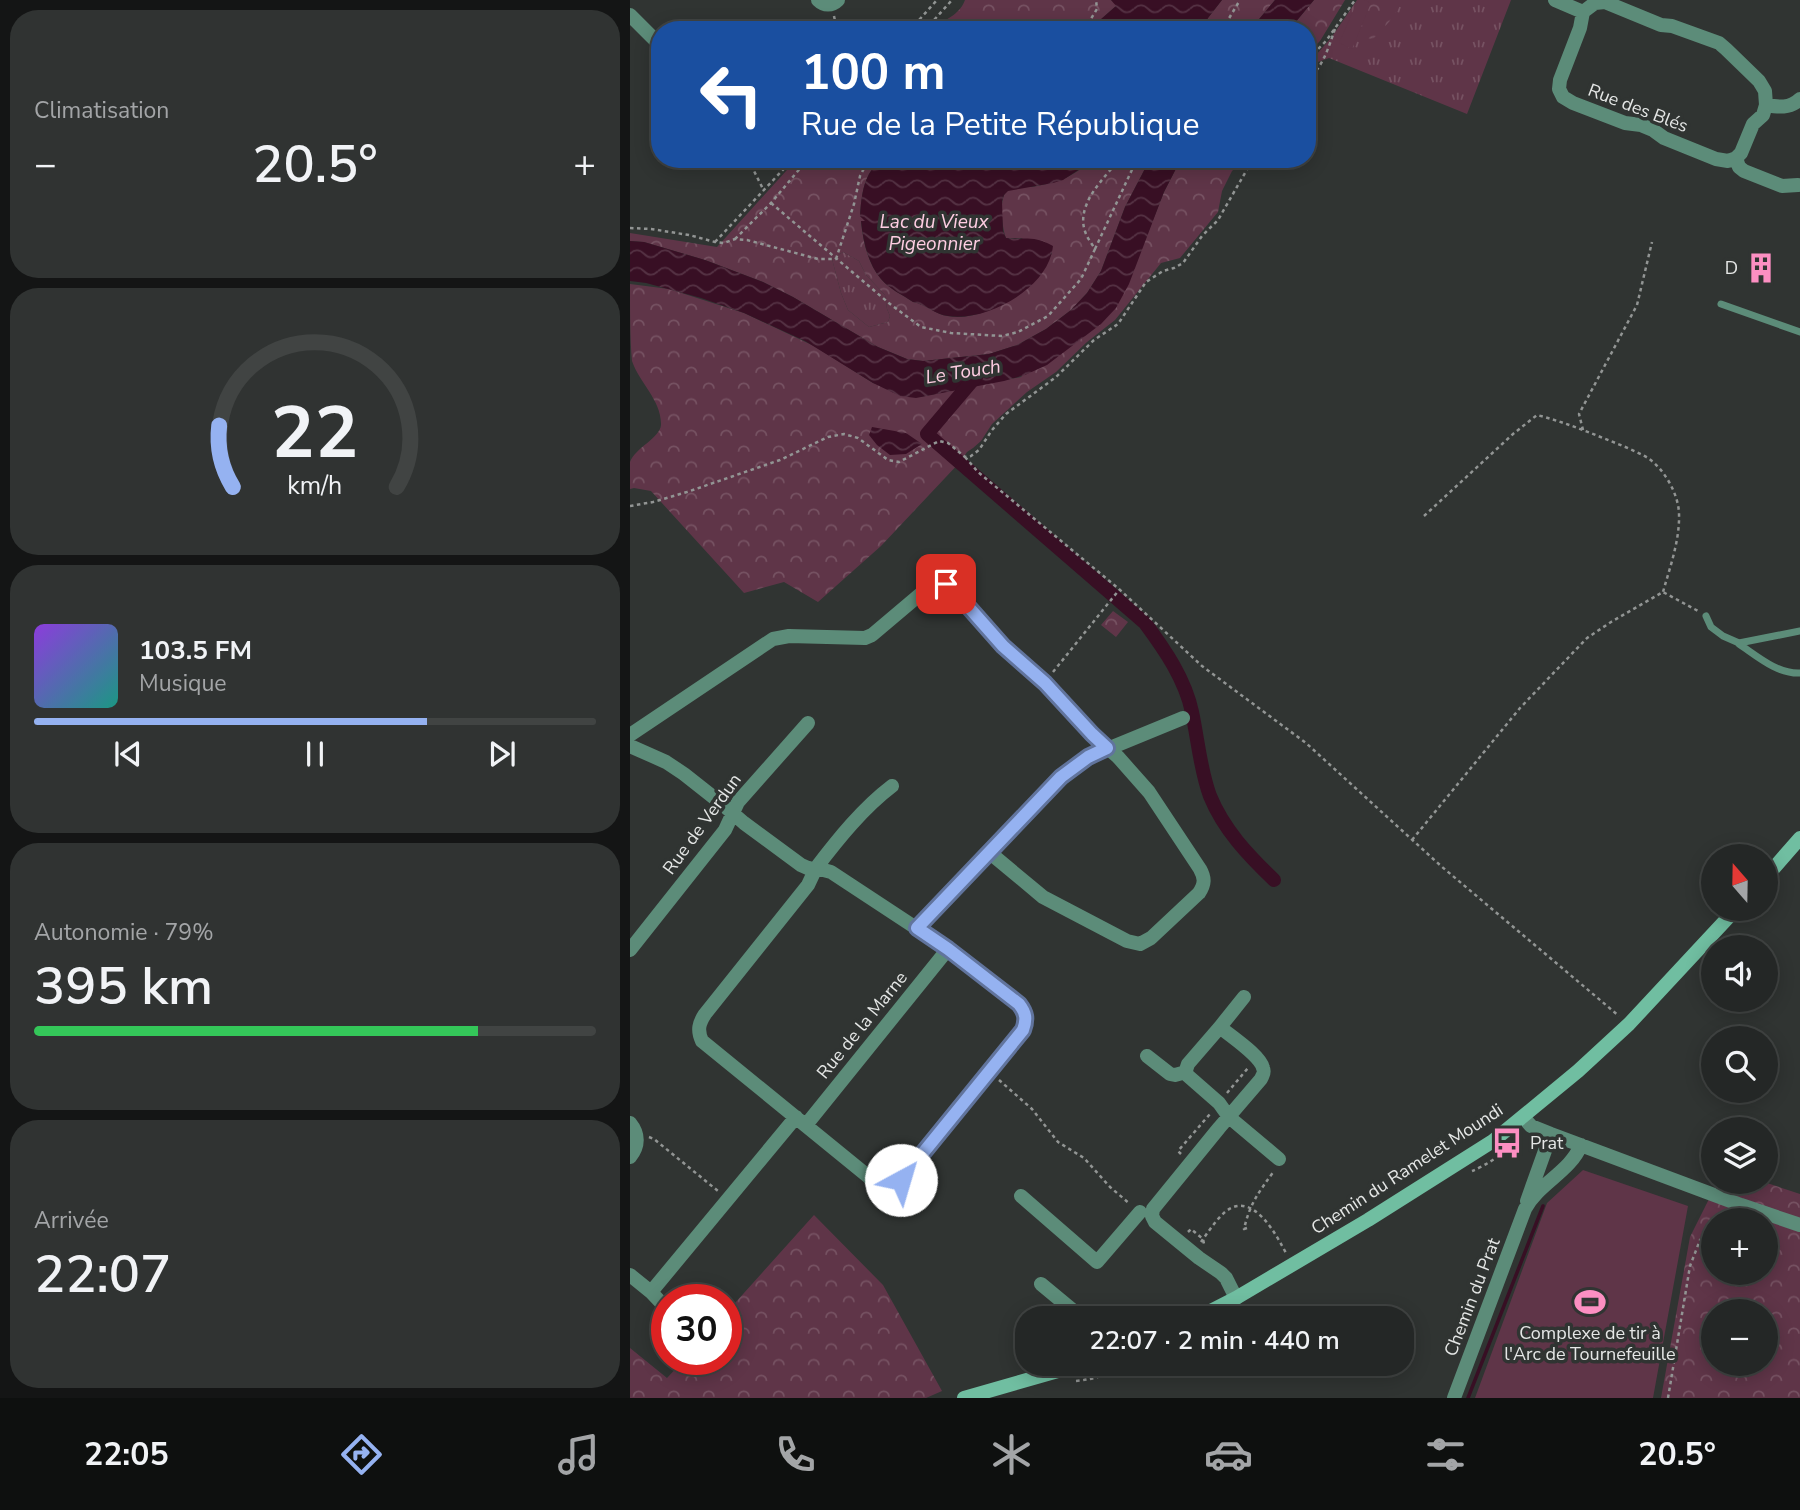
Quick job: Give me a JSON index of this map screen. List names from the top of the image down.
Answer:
{
  "streets": {
    "main road": ["Chemin du Ramelet Moundi"],
    "street": [
      "Rue des Blés",
      "Rue de Verdun",
      "Rue de la Marne",
      "Chemin du Prat"
    ]
  },
  "water": ["Lac du Vieux Pigeonnier", "Le Touch"],
  "places": {
    "building": ["D"],
    "bus stop": ["Prat"],
    "sports": ["Complexe de tir à l'Arc de Tournefeuille"]
  },
  "north": "top",
  "page": {
    "tile": [
      "Climatisation",
      ["Autonomie · 79%", "395 km"],
      ["Arrivée", "22:07"]
    ],
    "turn": ["100 m", "Rue de la Petite République"],
    "heat": ["−", "20.5°", "+"],
    "song": ["103.5 FM", "Musique"],
    "map_buttons": ["+", "−"],
    "limit": "30",
    "trip": "22:07 · 2 min · 440 m",
    "tabs": ["22:05", "20.5°"],
    "gauge": ["22", "km/h"]
  }
}
